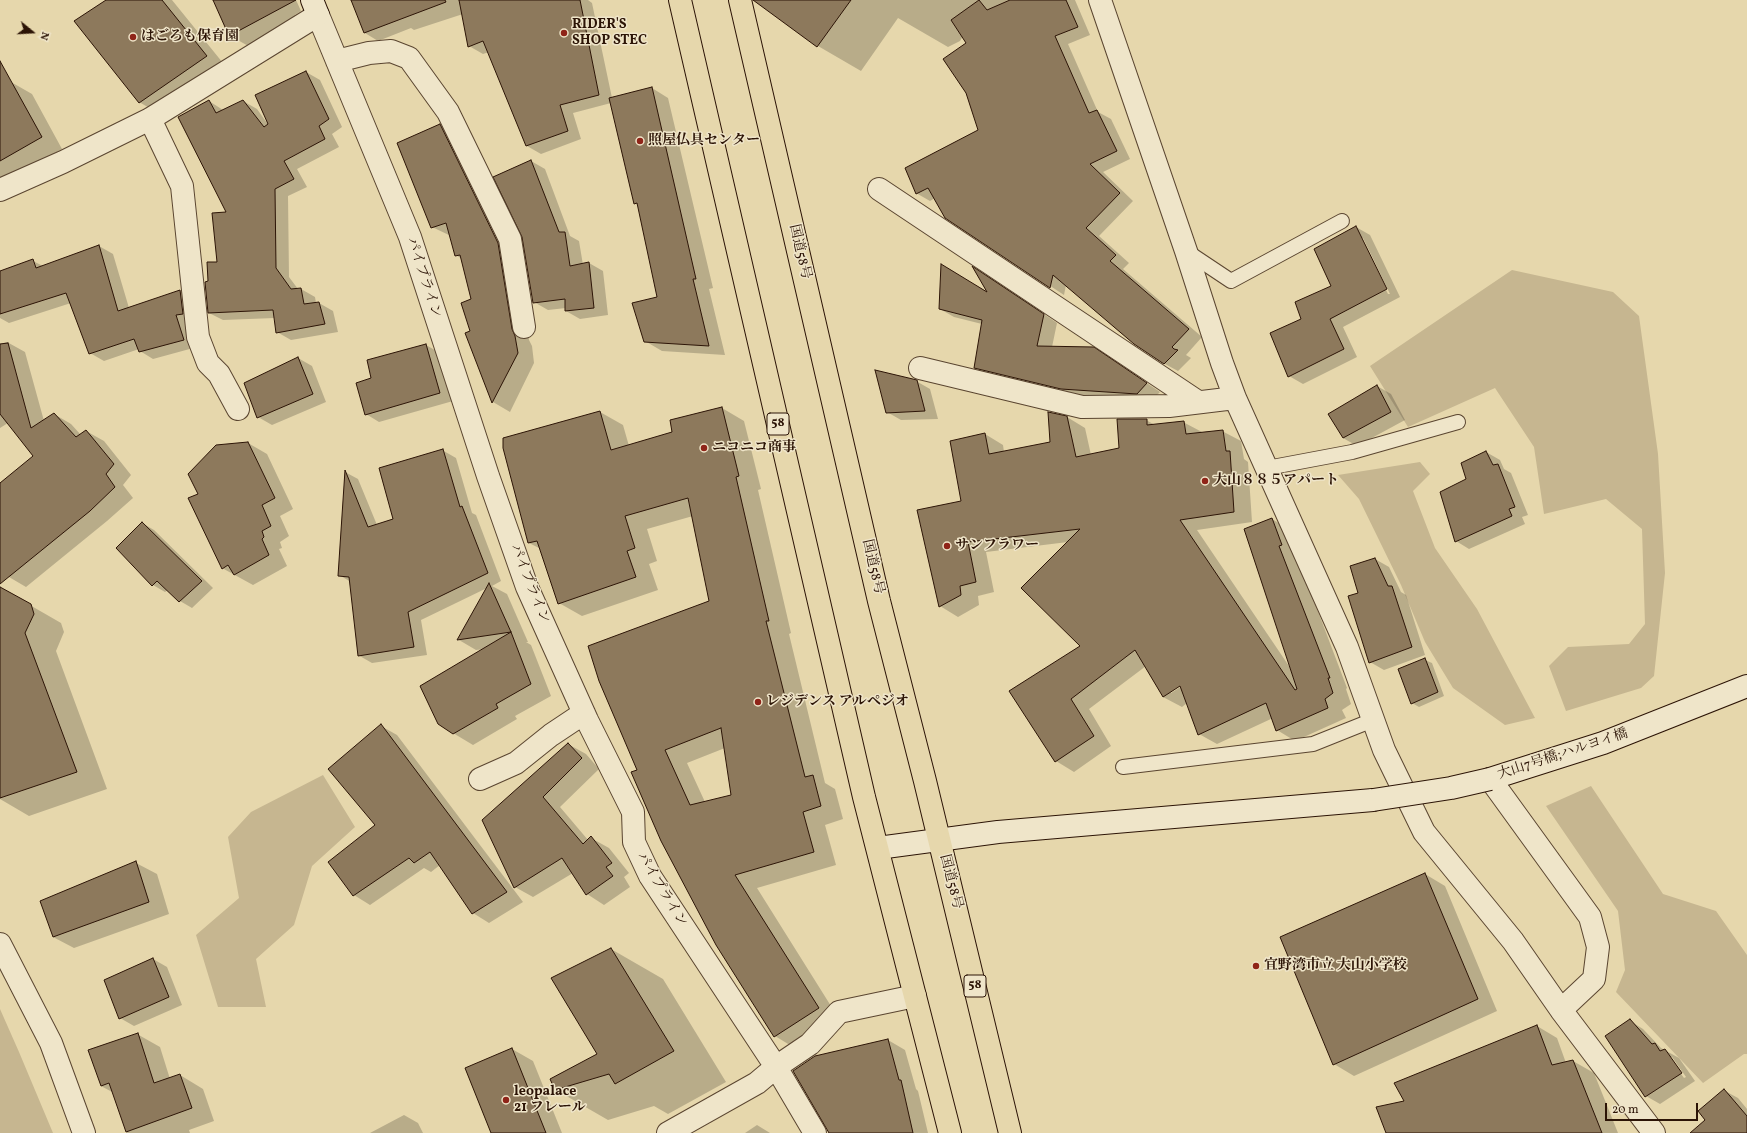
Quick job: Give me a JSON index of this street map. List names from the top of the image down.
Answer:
{
  "streets": {
    "highway": ["国道58号", "58"],
    "street": ["パイプライン", "大山7号橋;ハルヨイ橋"]
  },
  "crossings": [
    ["国道58号", "大山7号橋;ハルヨイ橋"],
    ["58", "大山7号橋;ハルヨイ橋"]
  ],
  "places": [
    "RIDER'S SHOP STEC",
    "はごろも保育園",
    "照屋仏具センター",
    "ニコニコ商事",
    "大山８８５アパート",
    "サンフラワー",
    "レジデンス アルペジオ",
    "宜野湾市立 大山小学校",
    "leopalace 21 フレール"
  ],
  "scale_bar": "20 m",
  "north": "right"
}
